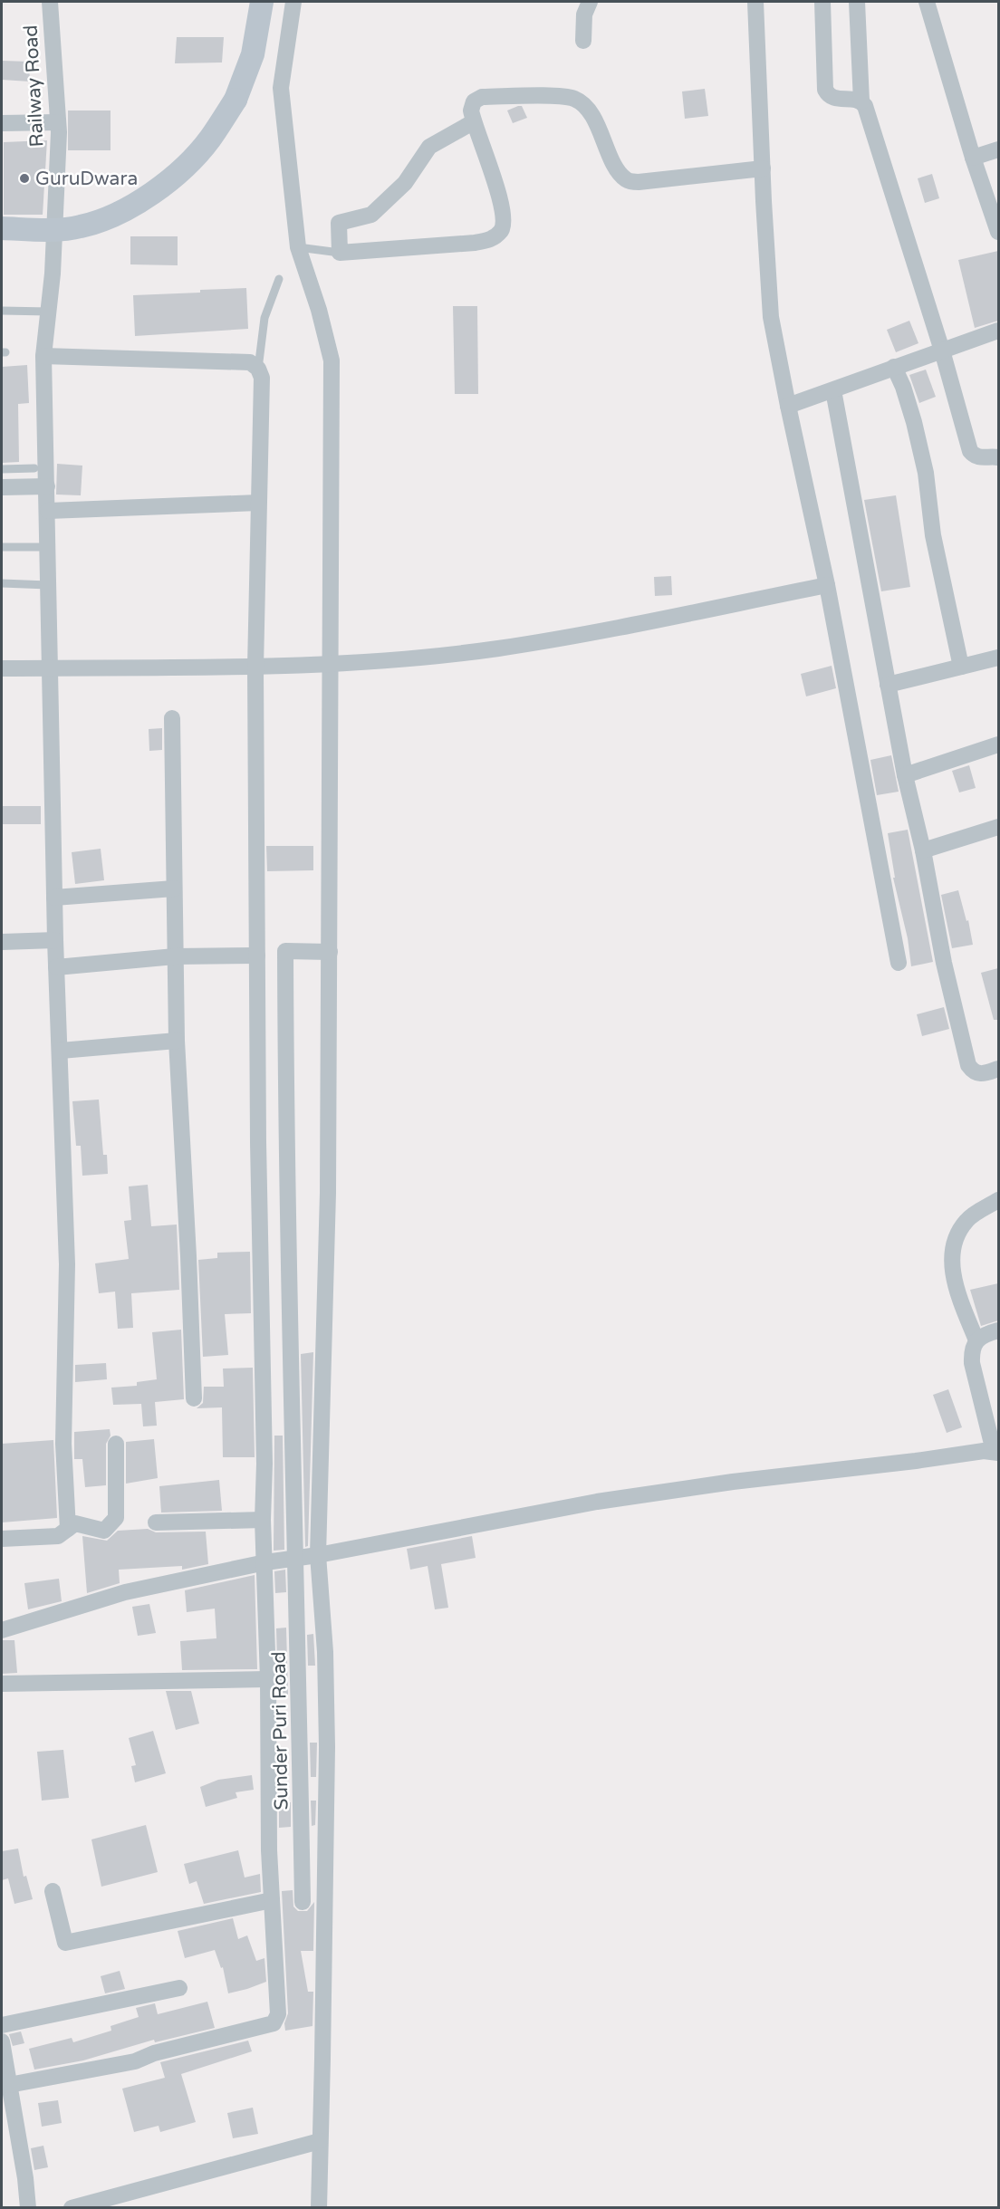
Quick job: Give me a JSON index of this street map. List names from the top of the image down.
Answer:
{
  "streets": {
    "street": ["Railway Road", "Sunder Puri Road"]
  },
  "places": ["GuruDwara"]
}
